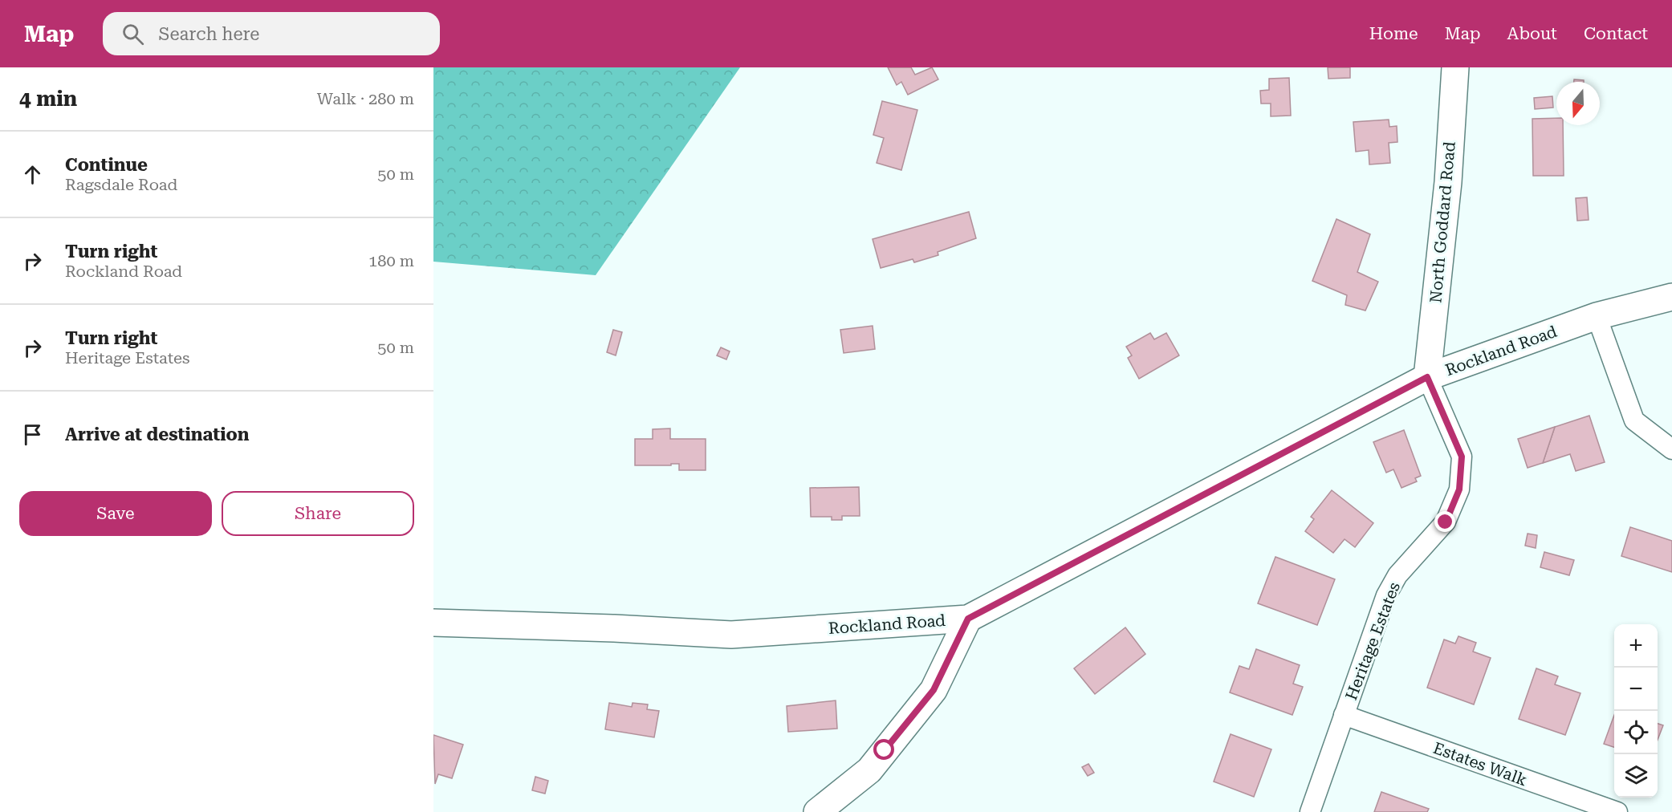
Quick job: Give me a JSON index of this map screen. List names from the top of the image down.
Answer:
{
  "streets": {
    "main road": ["North Goddard Road", "Rockland Road"],
    "street": ["Heritage Estates", "Estates Walk"]
  },
  "crossings": [
    ["North Goddard Road", "Rockland Road"],
    ["North Goddard Road", "Heritage Estates"],
    ["Rockland Road", "Heritage Estates"],
    ["Heritage Estates", "Estates Walk"]
  ],
  "north": "bottom",
  "page": {
    "header": "Map",
    "search": "Search here",
    "nav": [
      "Home",
      "Map",
      "About",
      "Contact"
    ],
    "heading": ["4 min", "Walk · 280 m"],
    "list": [
      ["Continue", "Ragsdale Road", "50 m"],
      ["Turn right", "Rockland Road", "180 m"],
      ["Turn right", "Heritage Estates", "50 m"],
      "Arrive at destination"
    ],
    "buttons": ["Save", "Share"],
    "map_buttons": ["+", "−"]
  }
}
